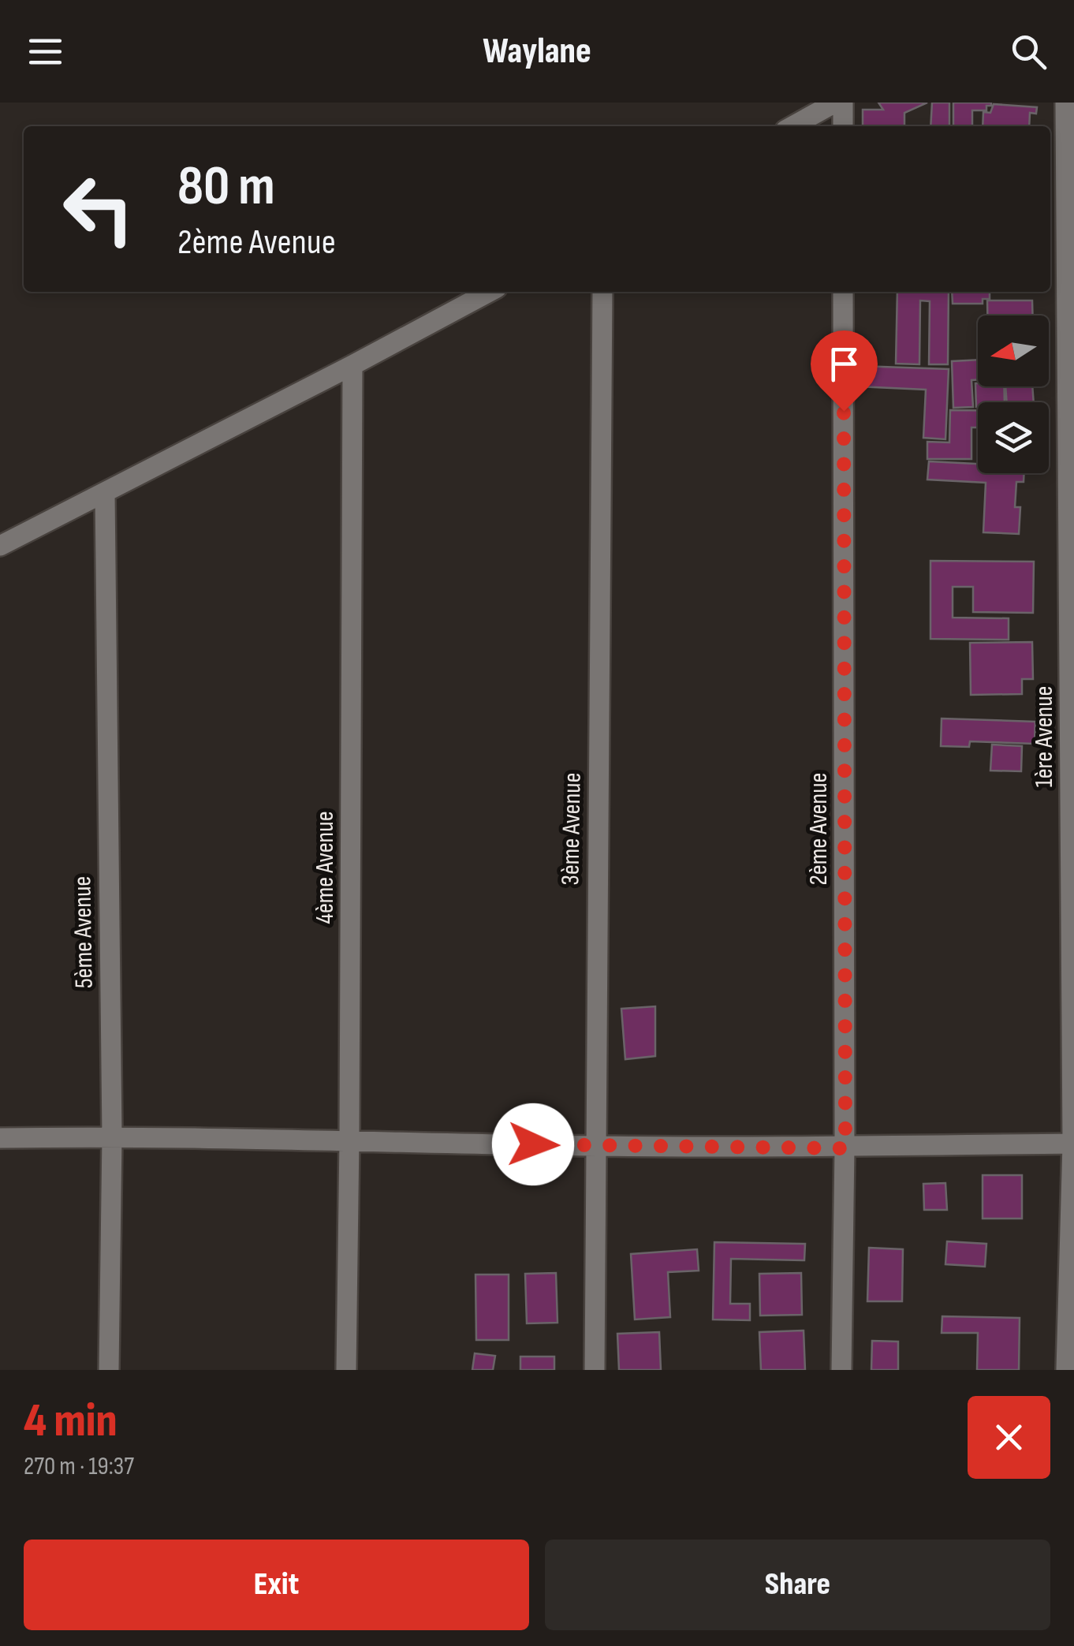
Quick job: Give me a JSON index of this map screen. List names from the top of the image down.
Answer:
{
  "streets": {
    "street": [
      "1ère Avenue",
      "3ème Avenue",
      "2ème Avenue",
      "4ème Avenue",
      "5ème Avenue"
    ]
  },
  "north": "left",
  "page": {
    "header": "Waylane",
    "turn": ["80 m", "2ème Avenue"],
    "heading": ["4 min", "270 m · 19:37"],
    "buttons": ["Exit", "Share"]
  }
}
